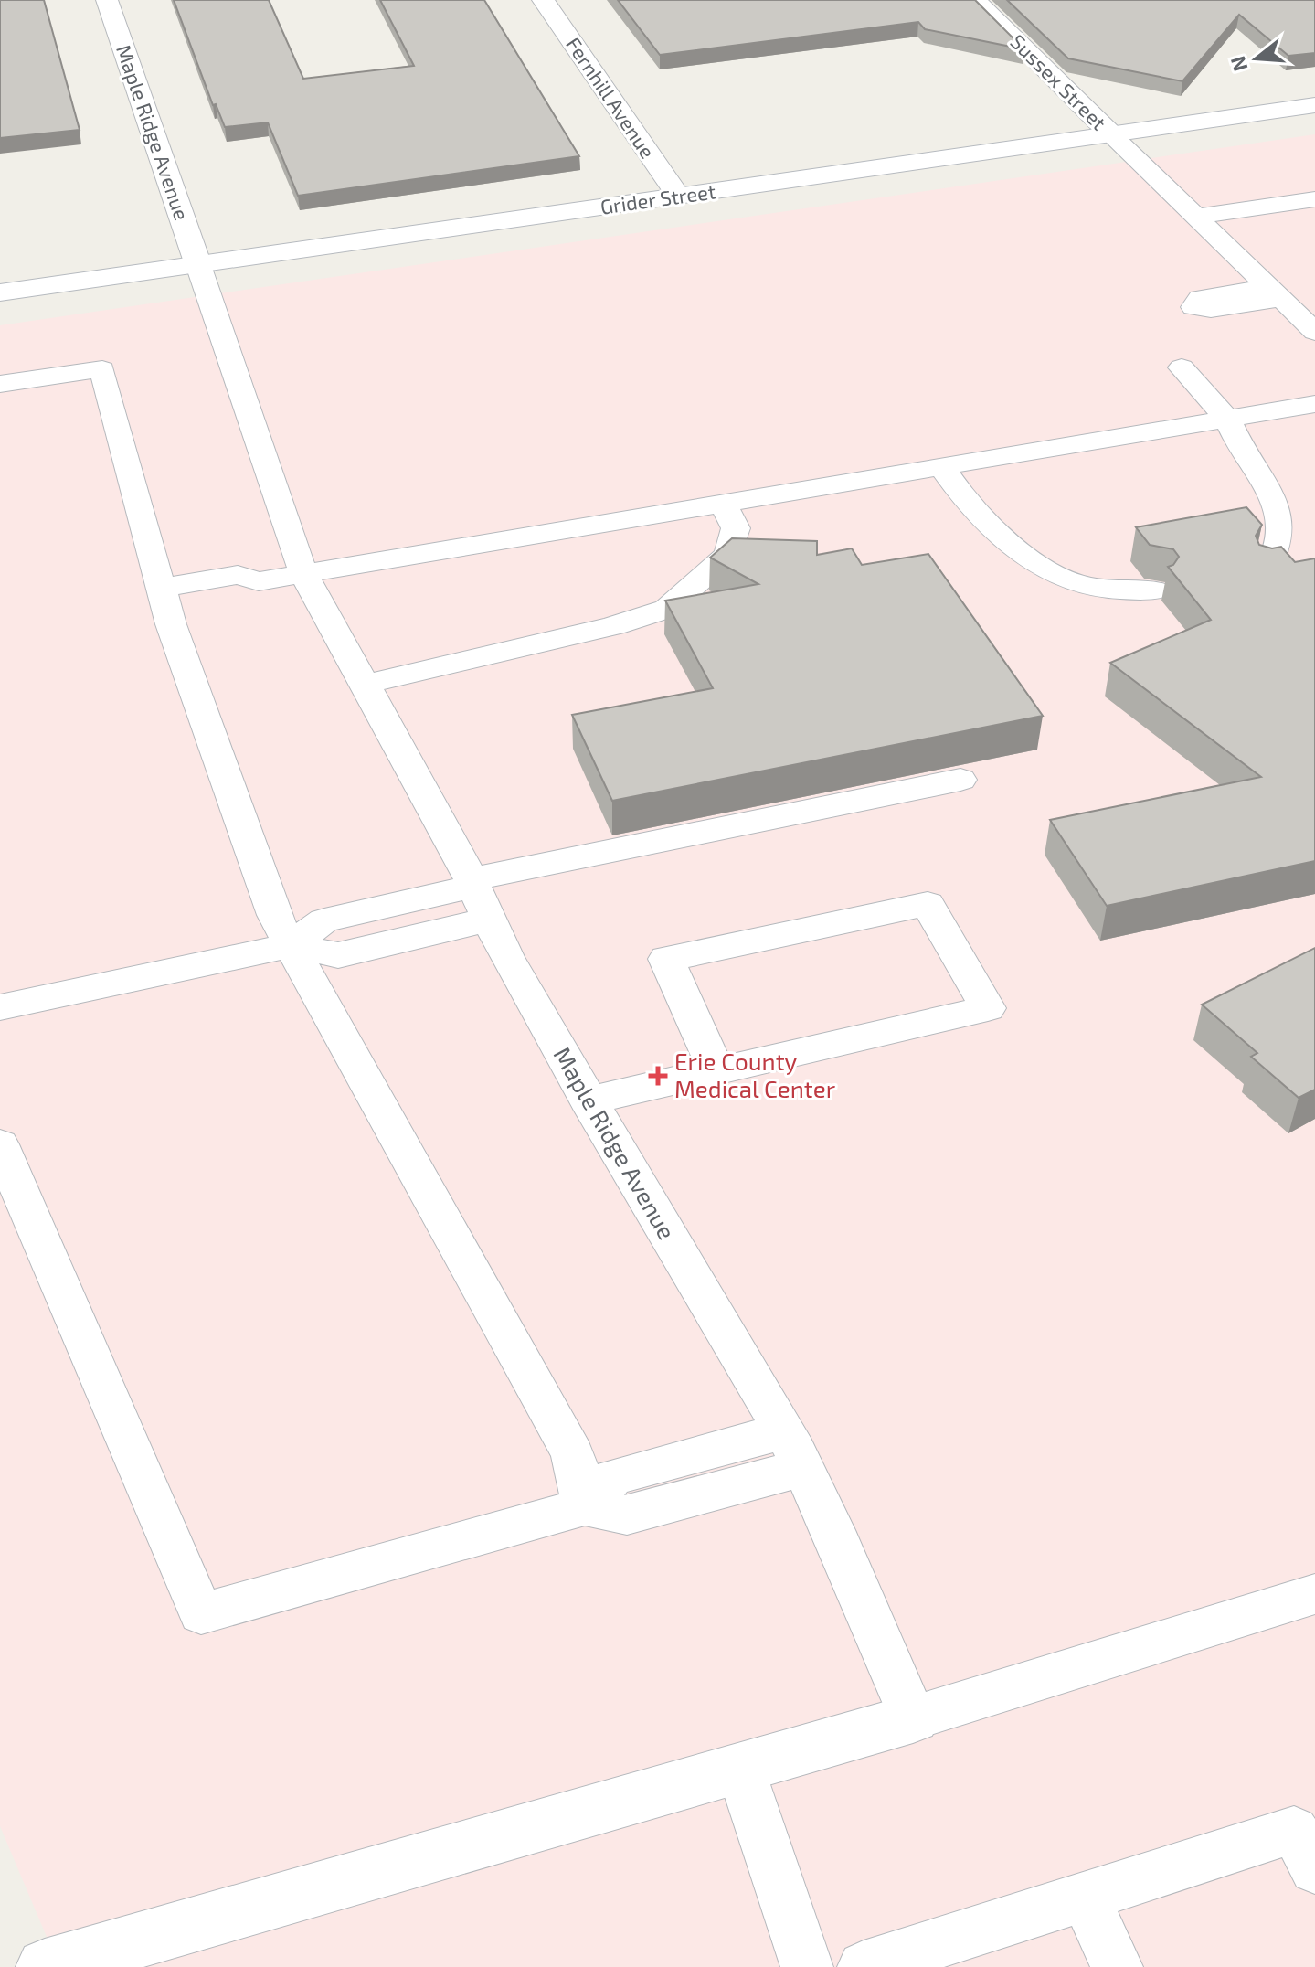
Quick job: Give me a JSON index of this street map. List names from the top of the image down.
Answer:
{
  "streets": {
    "street": [
      "Sussex Street",
      "Fernhill Avenue",
      "Maple Ridge Avenue",
      "Grider Street"
    ]
  },
  "crossings": [
    ["Sussex Street", "Grider Street"],
    ["Fernhill Avenue", "Grider Street"],
    ["Maple Ridge Avenue", "Grider Street"]
  ],
  "places": {
    "health": ["Erie County Medical Center"]
  },
  "north": "left"
}
